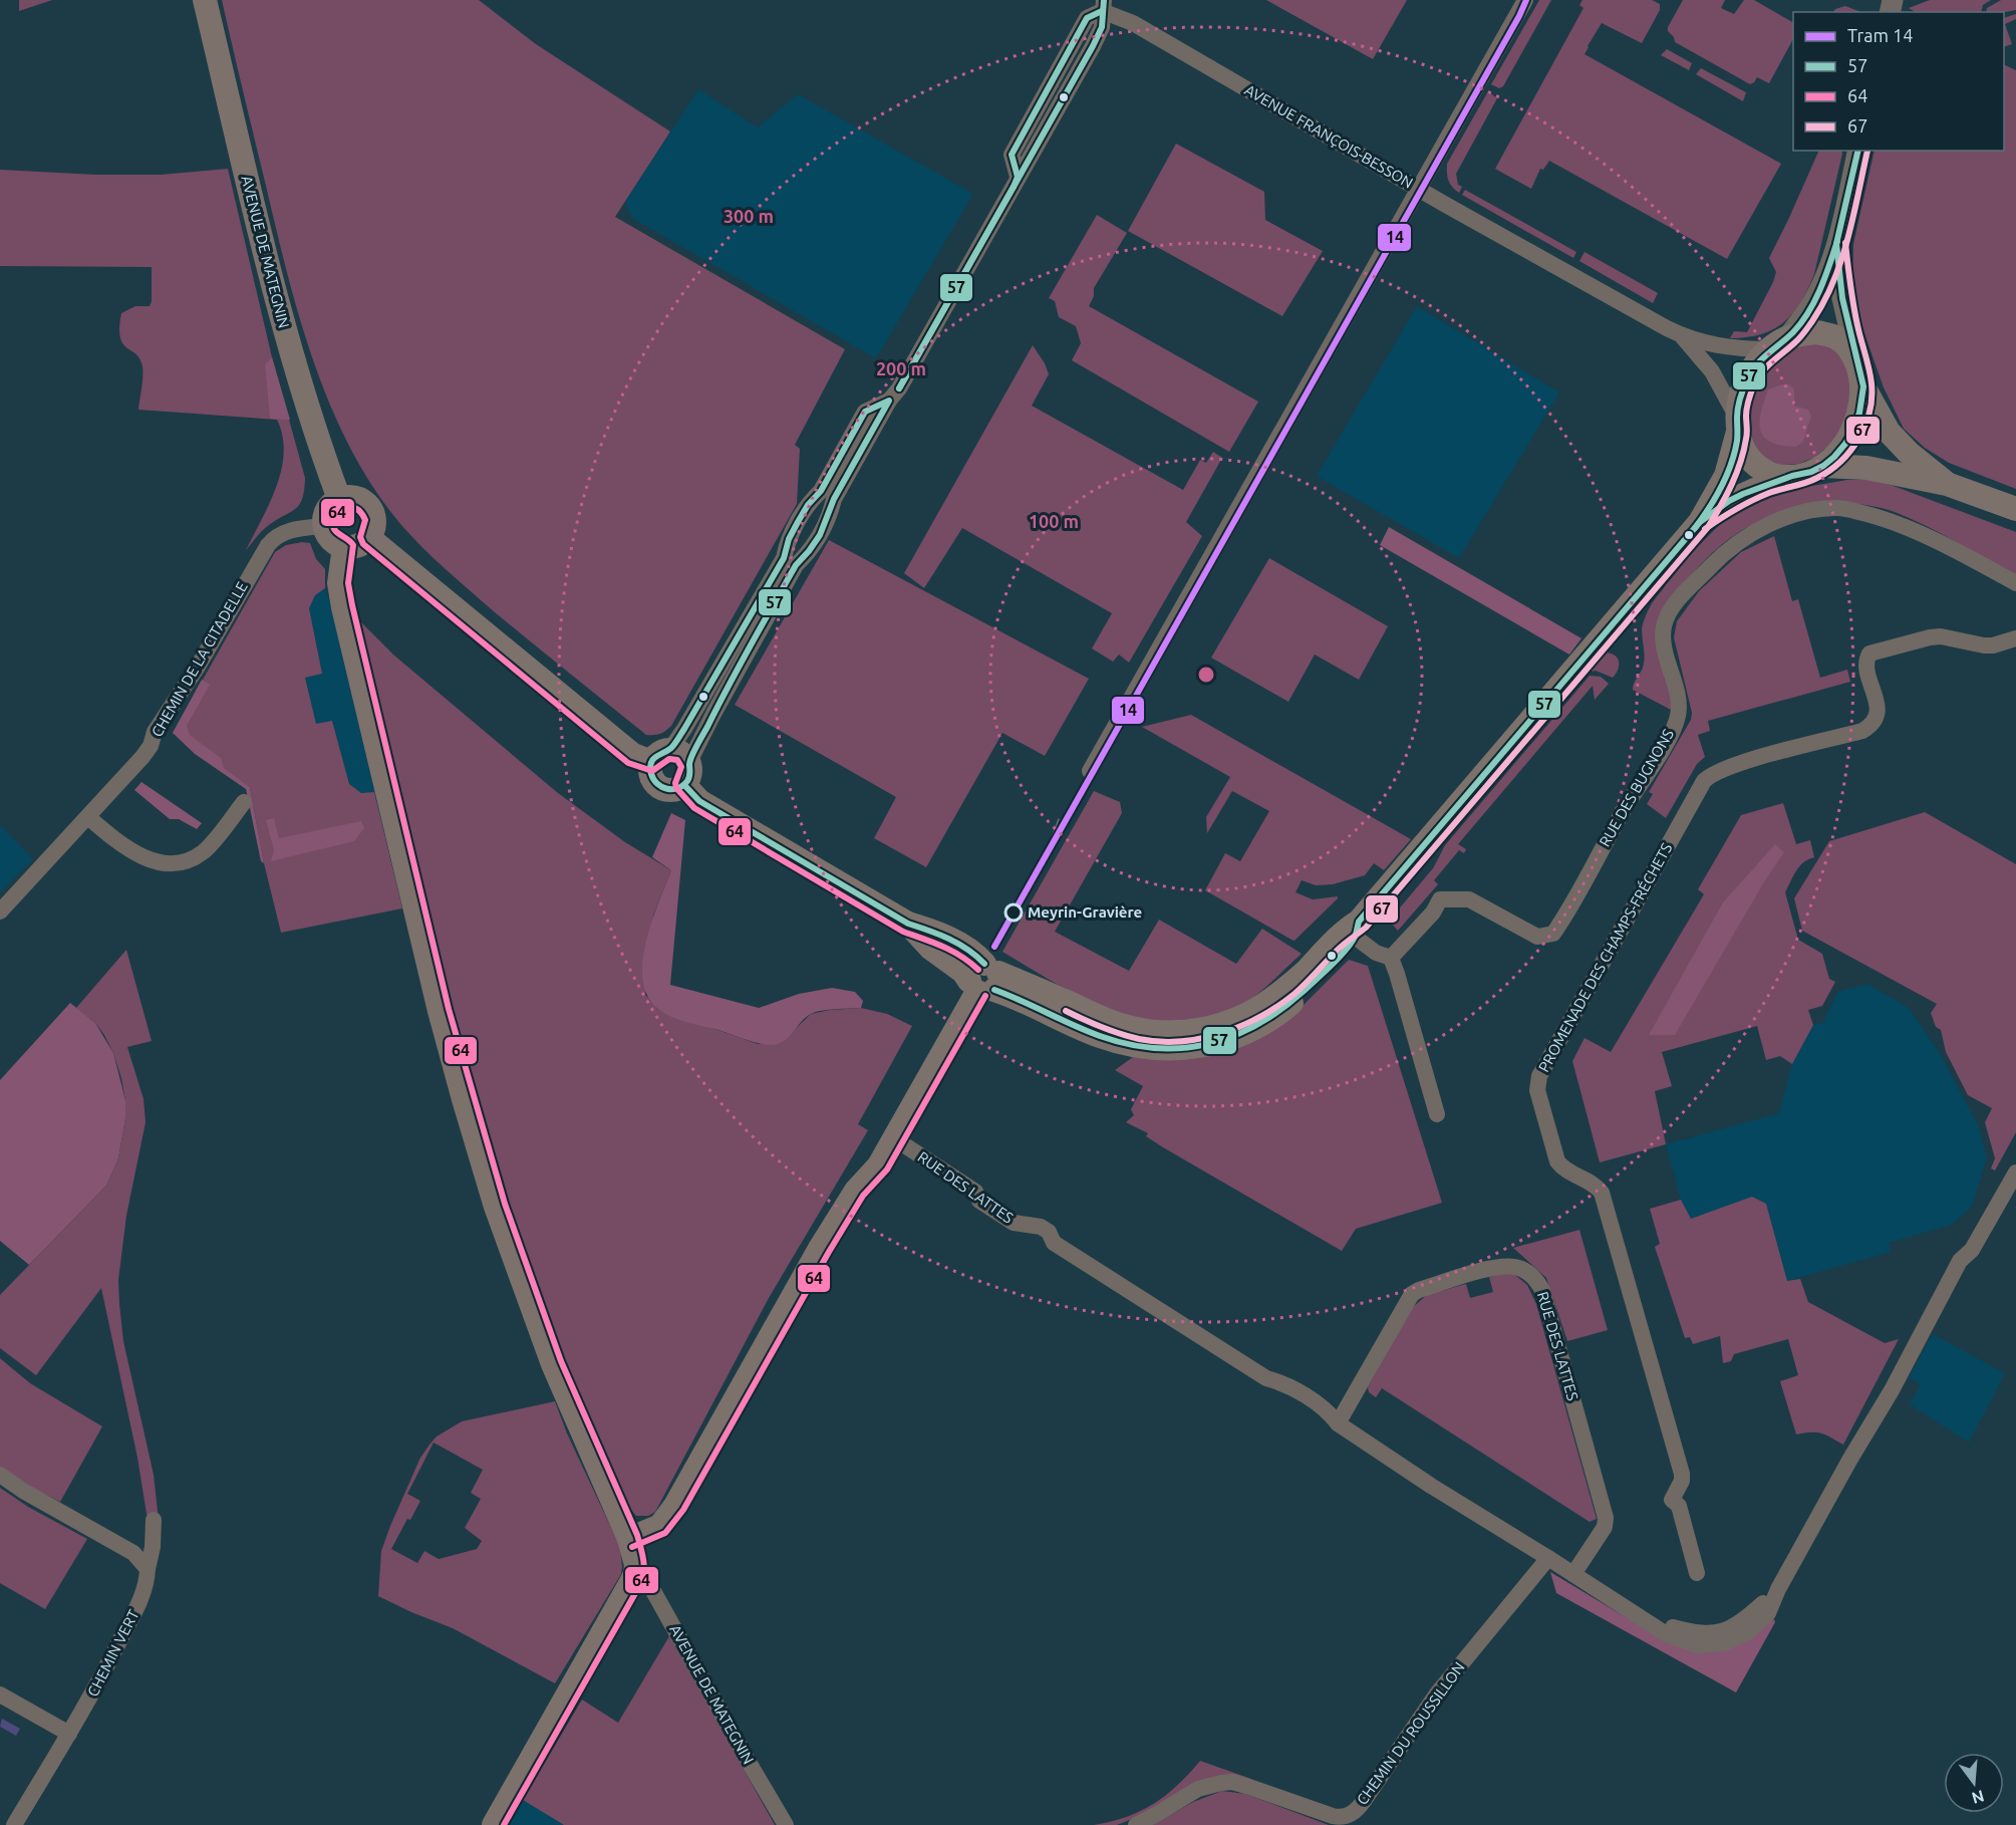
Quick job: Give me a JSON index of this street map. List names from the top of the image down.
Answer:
{
  "streets": {
    "main road": ["AVENUE DE MATEGNIN"],
    "street": [
      "AVENUE FRANÇOIS-BESSON",
      "CHEMIN DE LA CITADELLE",
      "RUE DES BUGNONS",
      "PROMENADE DES CHAMPS-FRÉCHETS",
      "RUE DES LATTES",
      "CHEMIN VERT",
      "CHEMIN DU ROUSSILLON"
    ]
  },
  "crossings": [
    ["AVENUE DE MATEGNIN", "CHEMIN DE LA CITADELLE"],
    ["RUE DES LATTES", "CHEMIN DU ROUSSILLON"]
  ],
  "places": ["Meyrin-Gravière"],
  "lines": [
    "tram line 14",
    "transit line 57",
    "transit line 67",
    "transit line 64"
  ],
  "legend": [
    "Tram 14",
    "57",
    "64",
    "67"
  ],
  "north": "bottom",
  "rings": ["300 m", "200 m", "100 m"]
}
